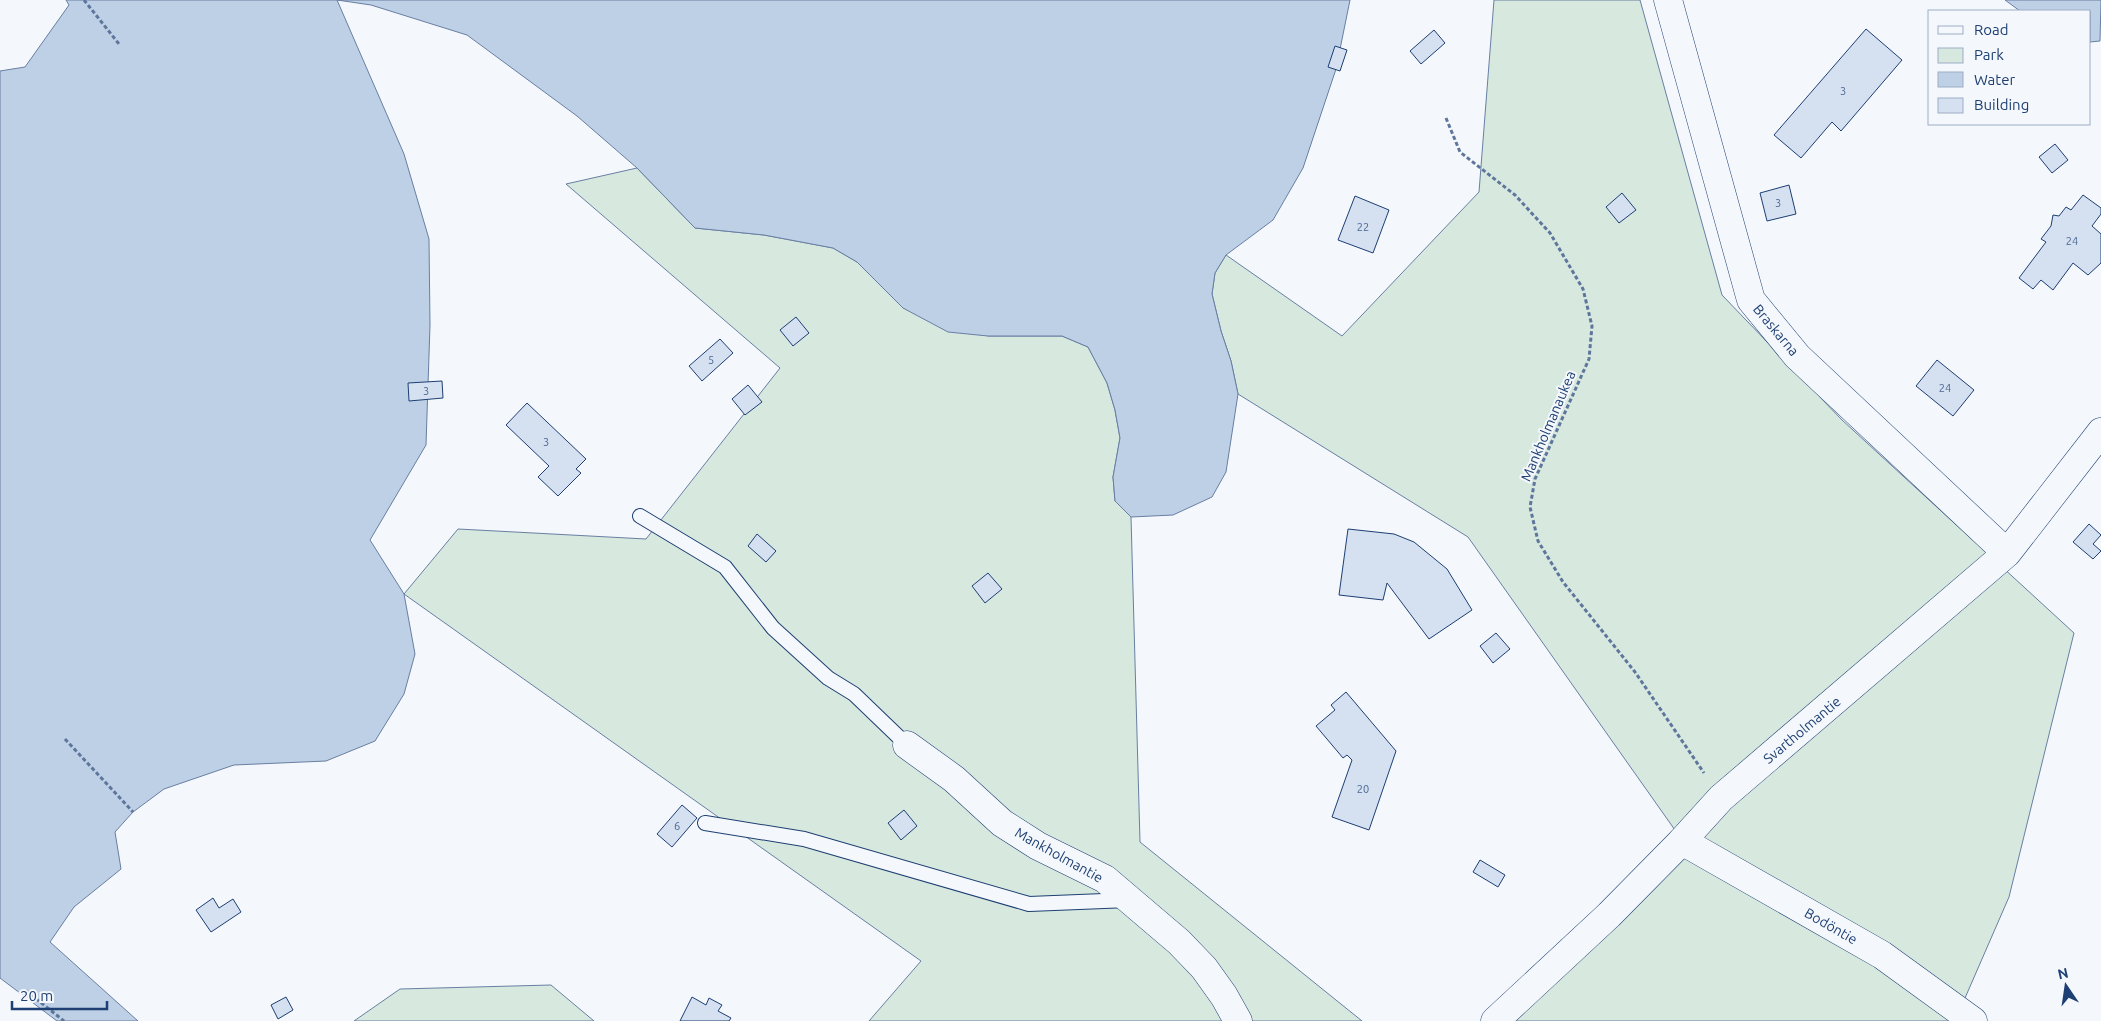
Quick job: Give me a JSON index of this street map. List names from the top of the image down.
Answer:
{
  "streets": {
    "street": [
      "Braskarna",
      "Svartholmantie",
      "Mankholmantie",
      "Bodöntie"
    ],
    "path": ["Mankholmanaukea"]
  },
  "crossings": [
    ["Braskarna", "Svartholmantie"],
    ["Mankholmanaukea", "Svartholmantie"],
    ["Svartholmantie", "Bodöntie"]
  ],
  "house_numbers": [
    "3",
    "3",
    "22",
    "24",
    "5",
    "24",
    "3",
    "3",
    "20",
    "6"
  ],
  "legend": [
    "Road",
    "Park",
    "Water",
    "Building"
  ],
  "scale_bar": "20 m",
  "north": "top"
}
